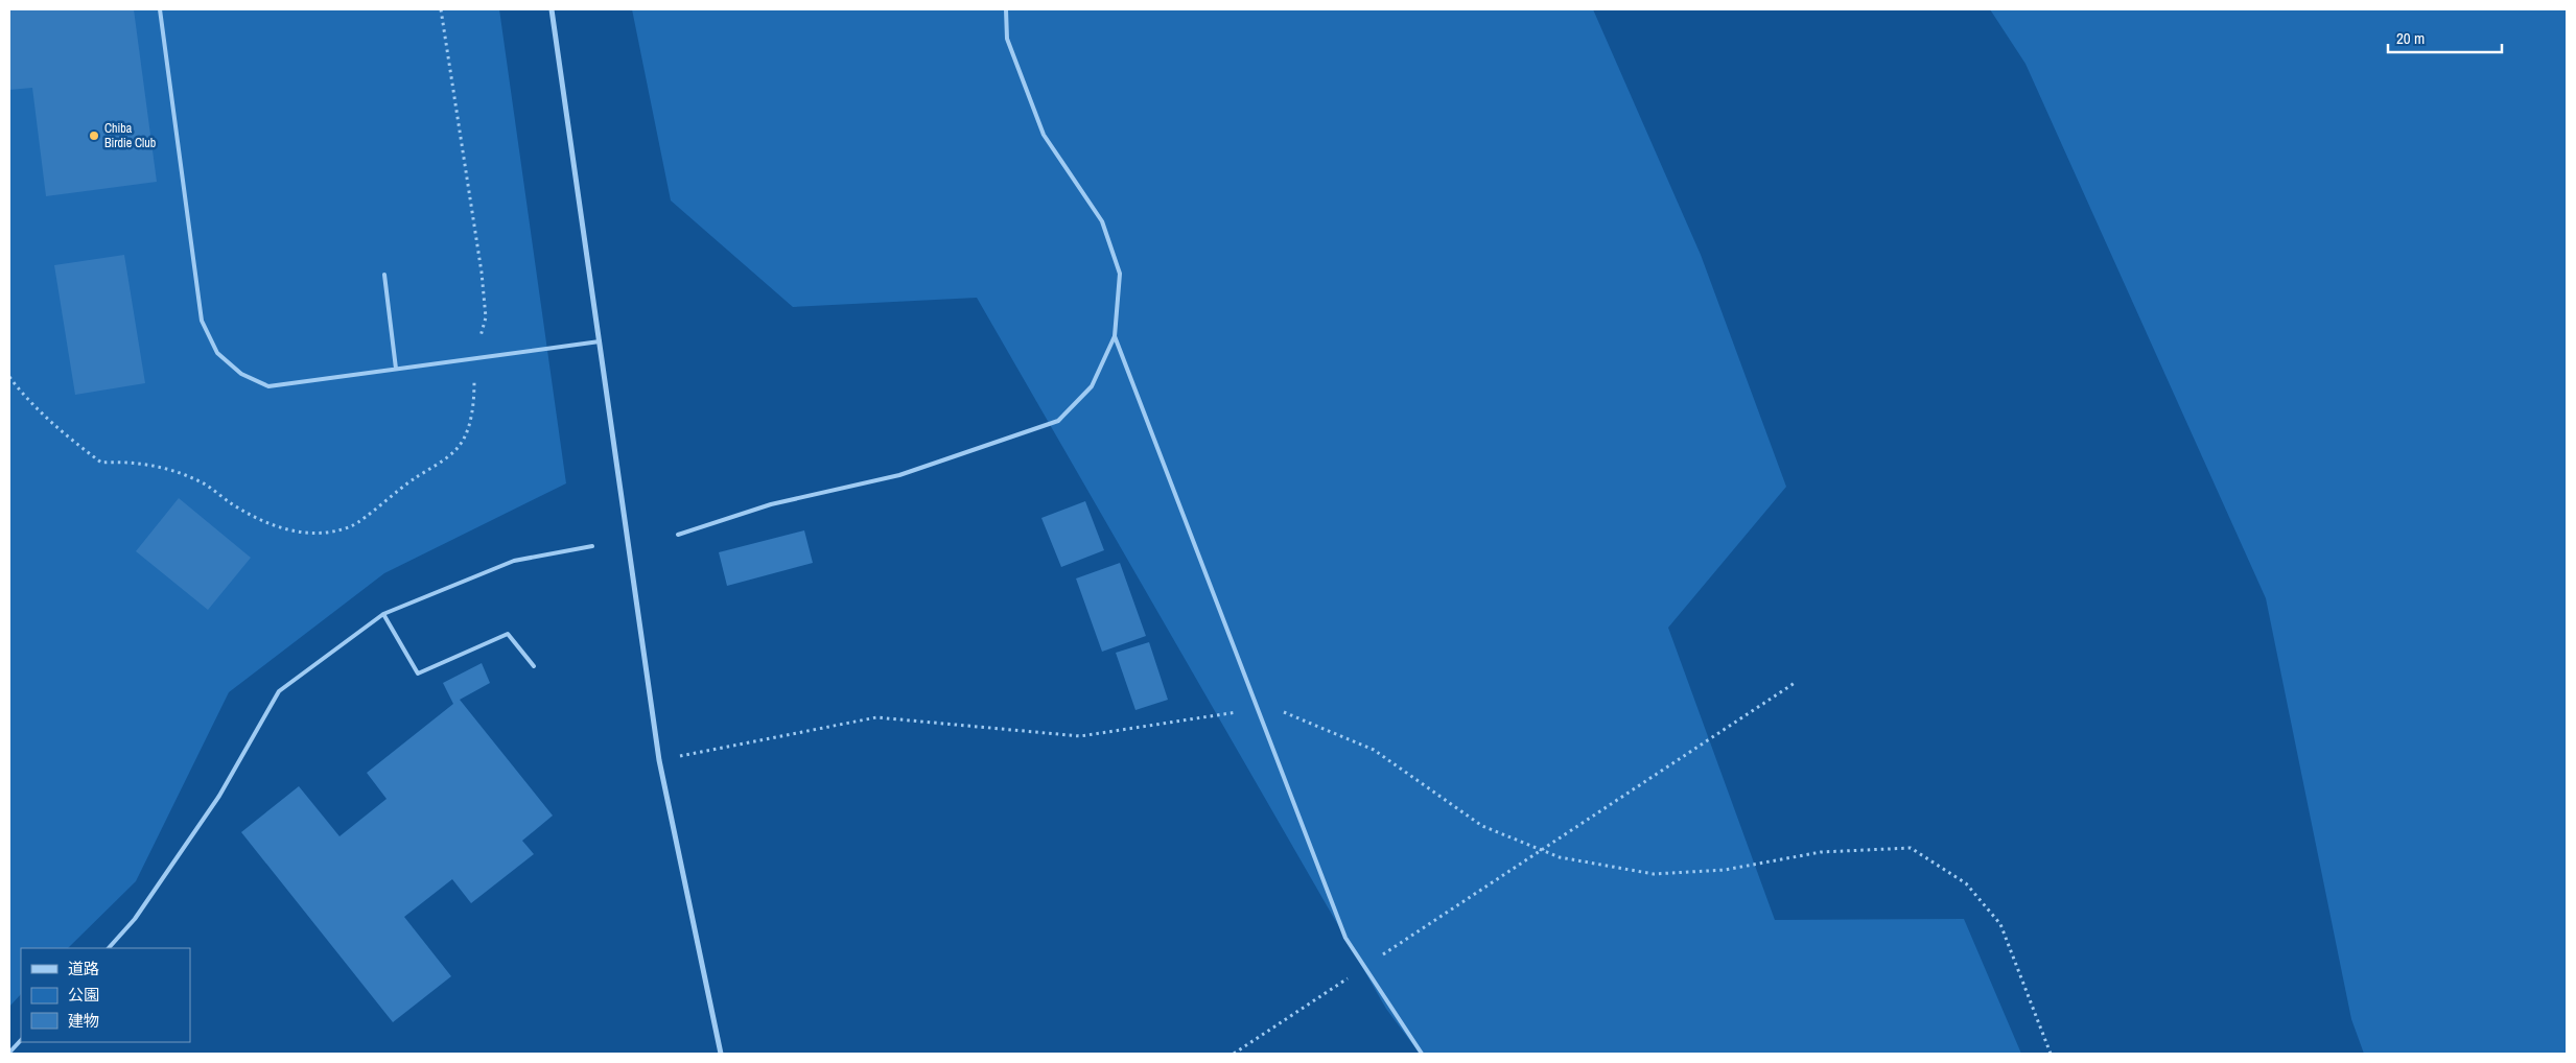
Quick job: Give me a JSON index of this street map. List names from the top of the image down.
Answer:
{
  "places": ["Chiba Birdie Club"],
  "legend": ["道路", "公園", "建物"],
  "scale_bar": "20 m"
}
